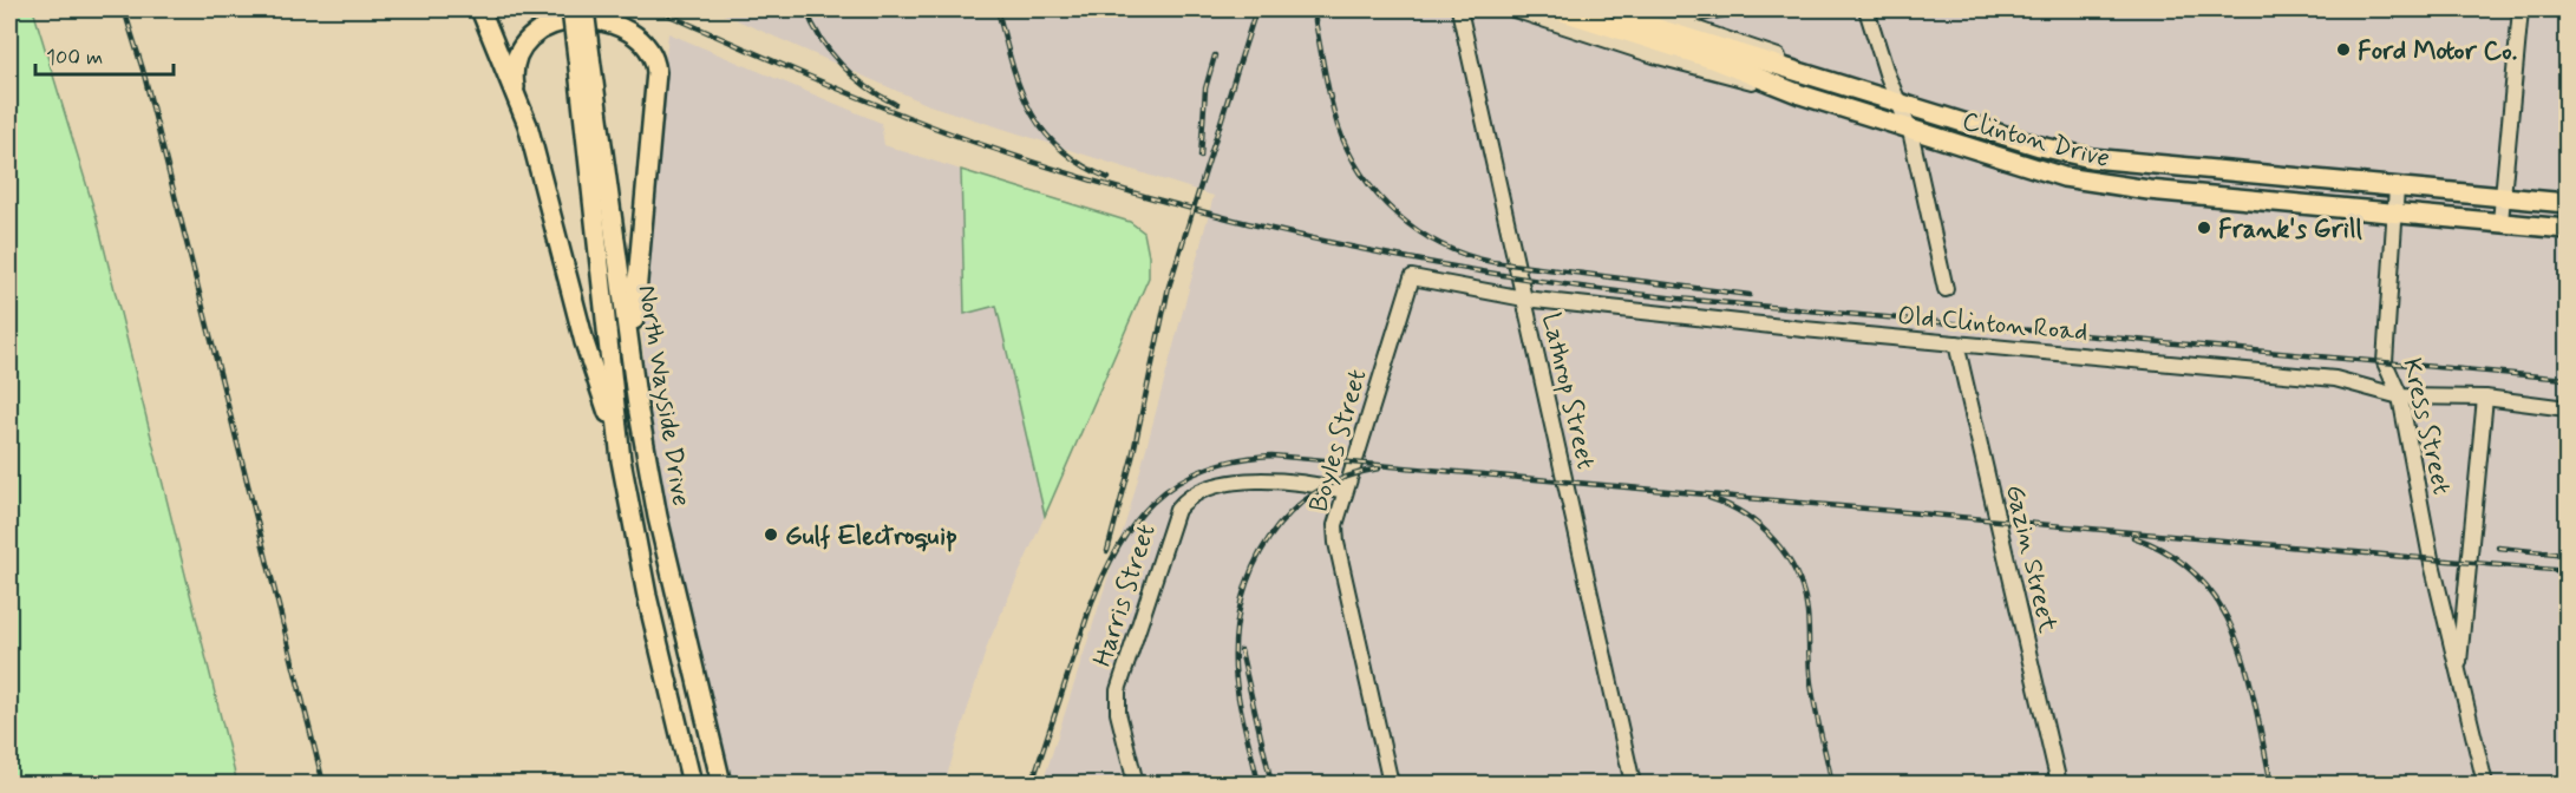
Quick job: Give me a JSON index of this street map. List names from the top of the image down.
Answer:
{
  "streets": {
    "main road": ["Clinton Drive", "North Wayside Drive"],
    "street": [
      "Old Clinton Road",
      "Lathrop Street",
      "Kress Street",
      "Boyles Street",
      "Gazin Street",
      "Harris Street"
    ]
  },
  "crossings": [
    ["Clinton Drive", "Kress Street"],
    ["Old Clinton Road", "Lathrop Street"],
    ["Old Clinton Road", "Kress Street"],
    ["Old Clinton Road", "Boyles Street"],
    ["Old Clinton Road", "Gazin Street"],
    ["Boyles Street", "Harris Street"]
  ],
  "places": ["Ford Motor Co.", "Frank's Grill", "Gulf Electroquip"],
  "scale_bar": "100 m"
}
